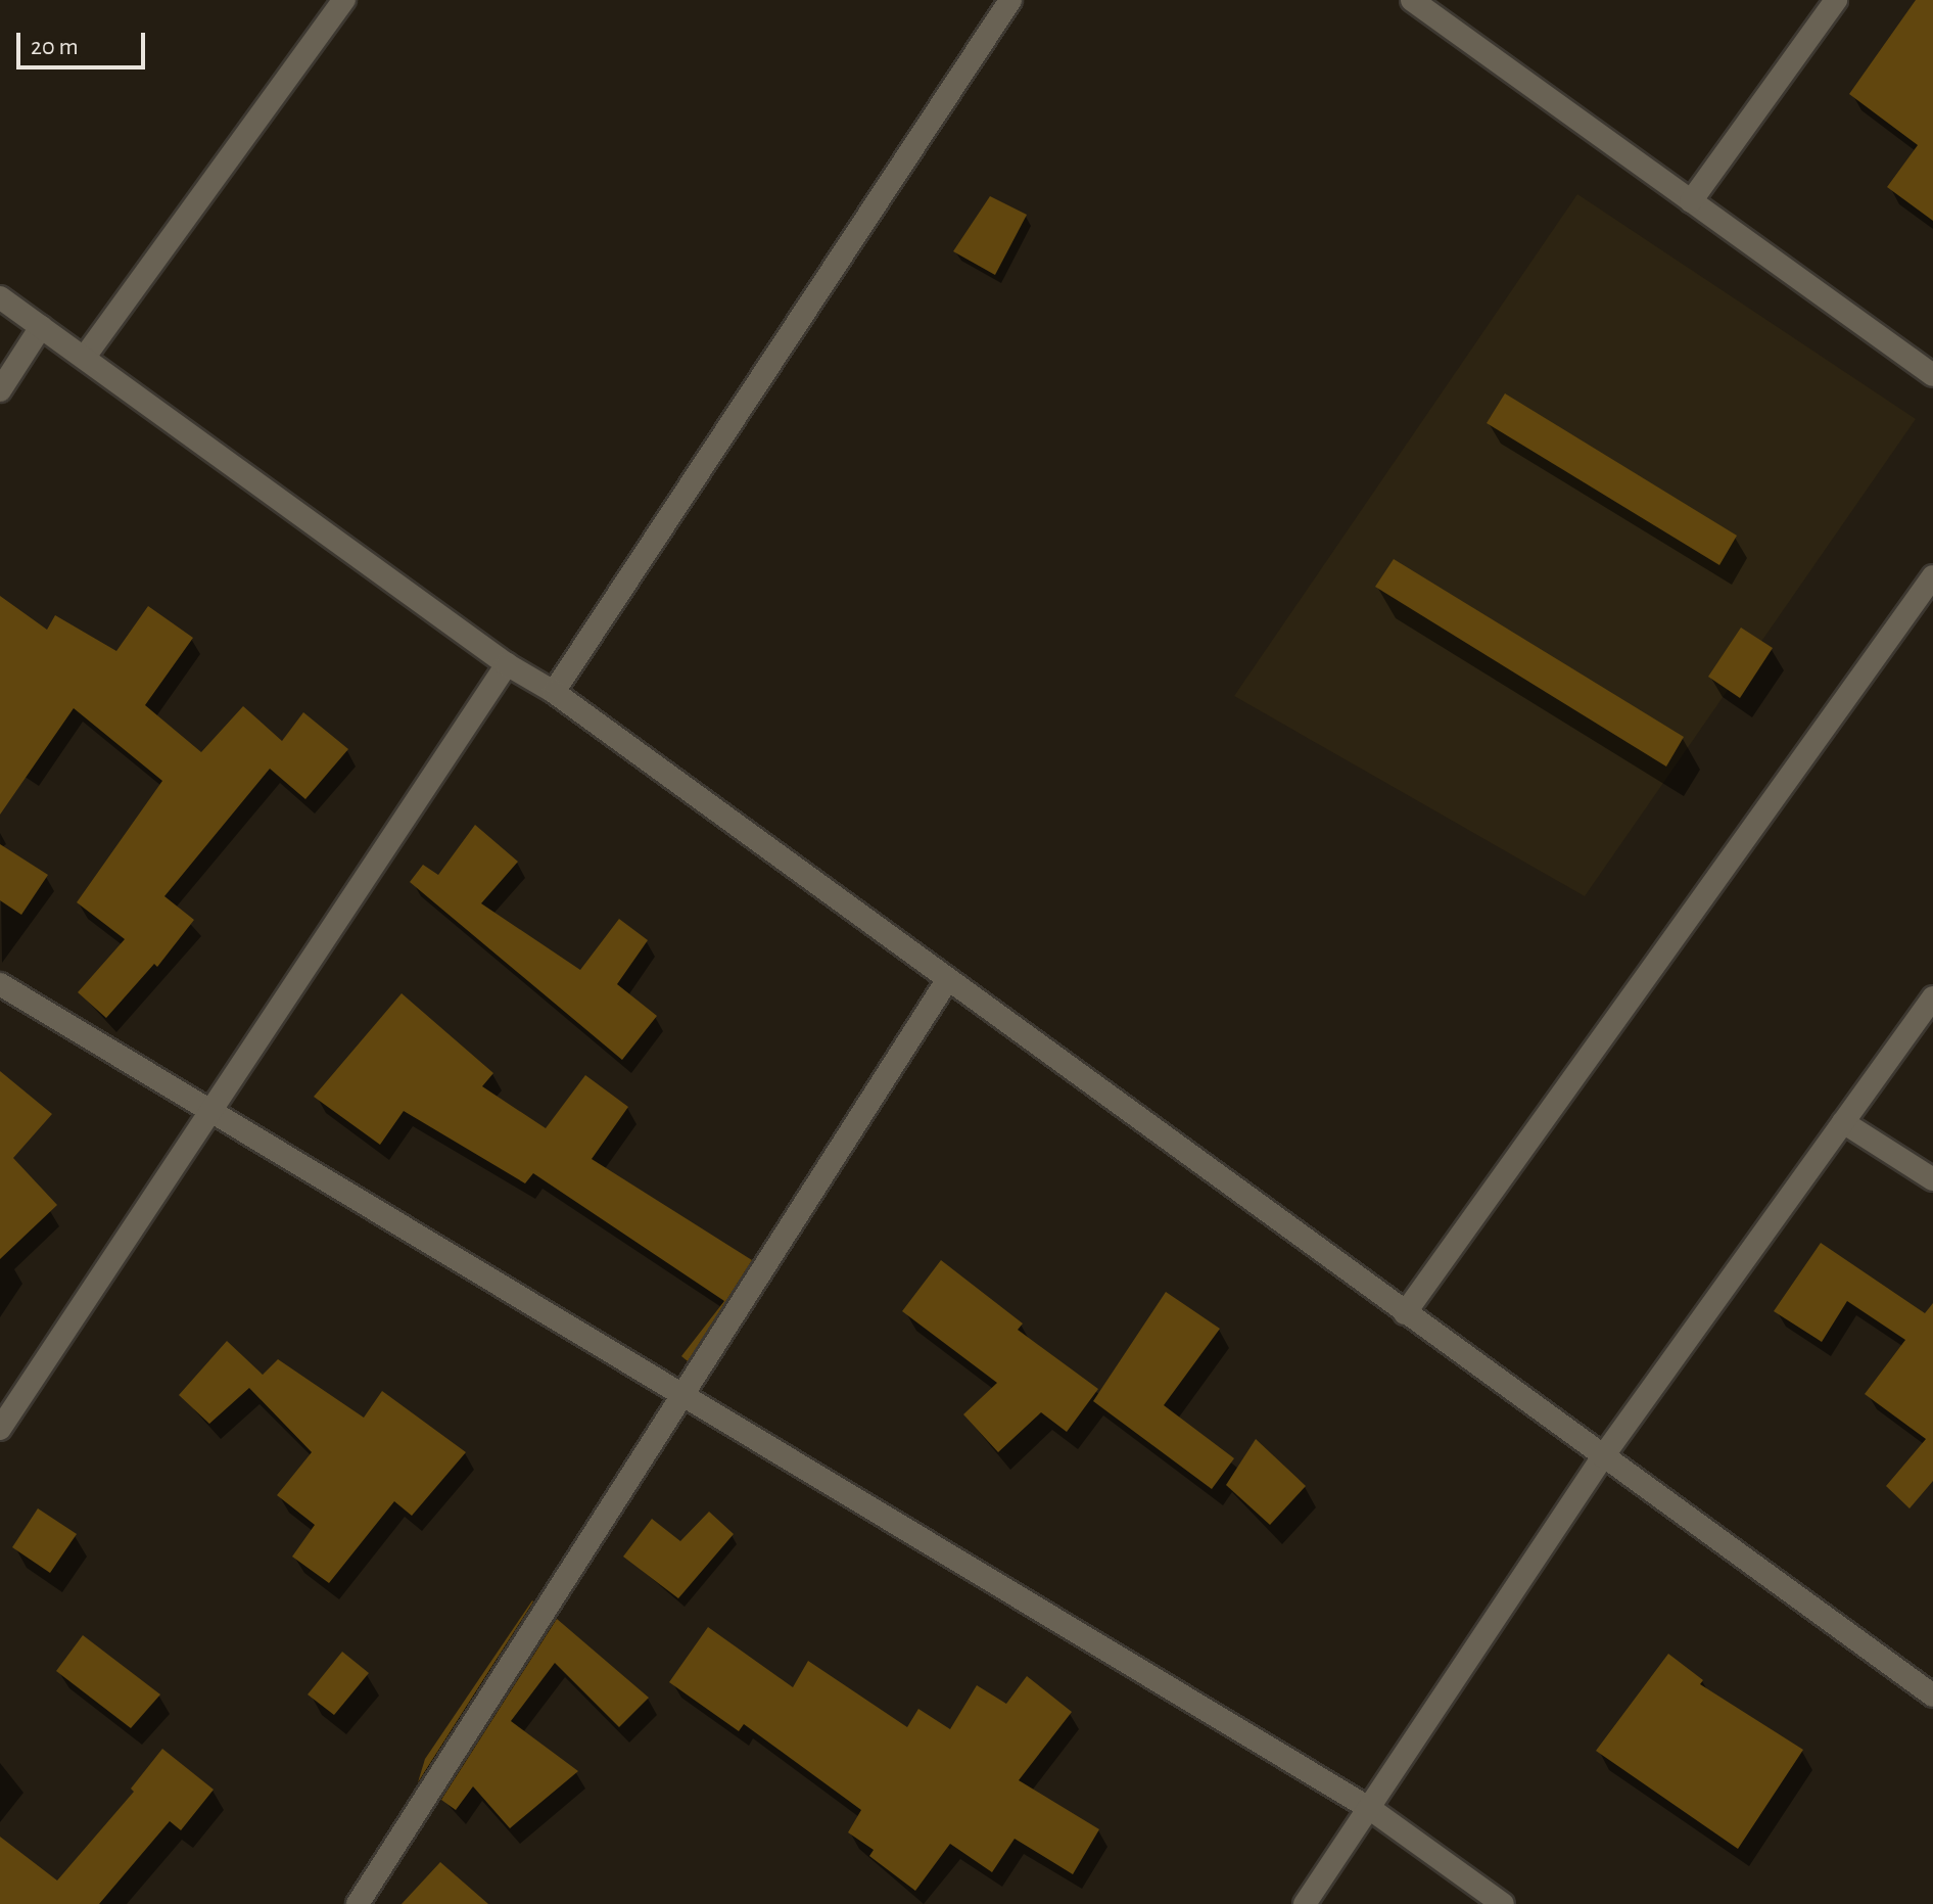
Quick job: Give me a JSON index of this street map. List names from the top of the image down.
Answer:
{
  "scale_bar": "20 m"
}
